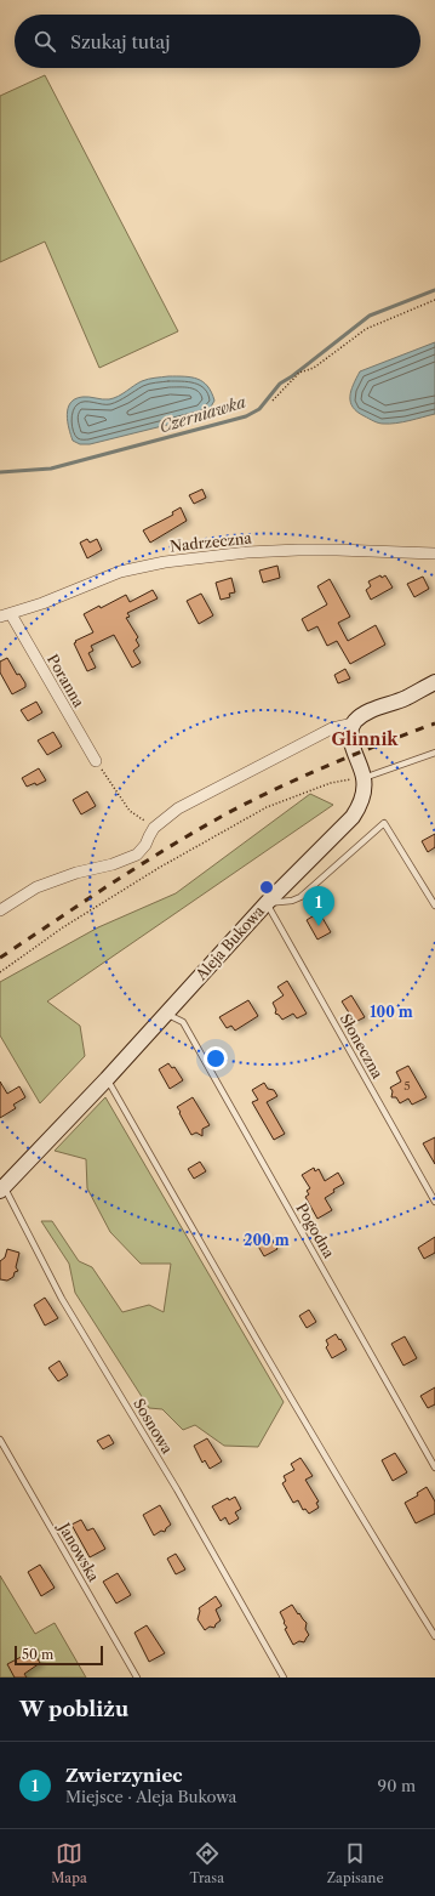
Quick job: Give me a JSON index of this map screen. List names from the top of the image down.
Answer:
{
  "streets": {
    "street": ["Nadrzeczna", "Poranna", "Aleja Bukowa"],
    "lane": [
      "Słoneczna",
      "Pogodna",
      "Sosnowa",
      "Janowska"
    ]
  },
  "crossings": [
    ["Nadrzeczna", "Poranna"],
    ["Aleja Bukowa", "Słoneczna"],
    ["Aleja Bukowa", "Pogodna"],
    ["Aleja Bukowa", "Sosnowa"]
  ],
  "districts": ["Glinnik"],
  "water": ["Czerniawka"],
  "house_numbers": ["5"],
  "scale_bar": "50 m",
  "page": {
    "search": "Szukaj tutaj",
    "pins": "1",
    "scale": "50 m",
    "heading": "W pobliżu",
    "list": [
      {
        "mark": "1",
        "name": "Zwierzyniec",
        "note": "Miejsce · Aleja Bukowa",
        "value": "90 m"
      }
    ],
    "nav": ["Mapa", "Trasa", "Zapisane"]
  },
  "rings": ["100 m", "200 m"]
}
